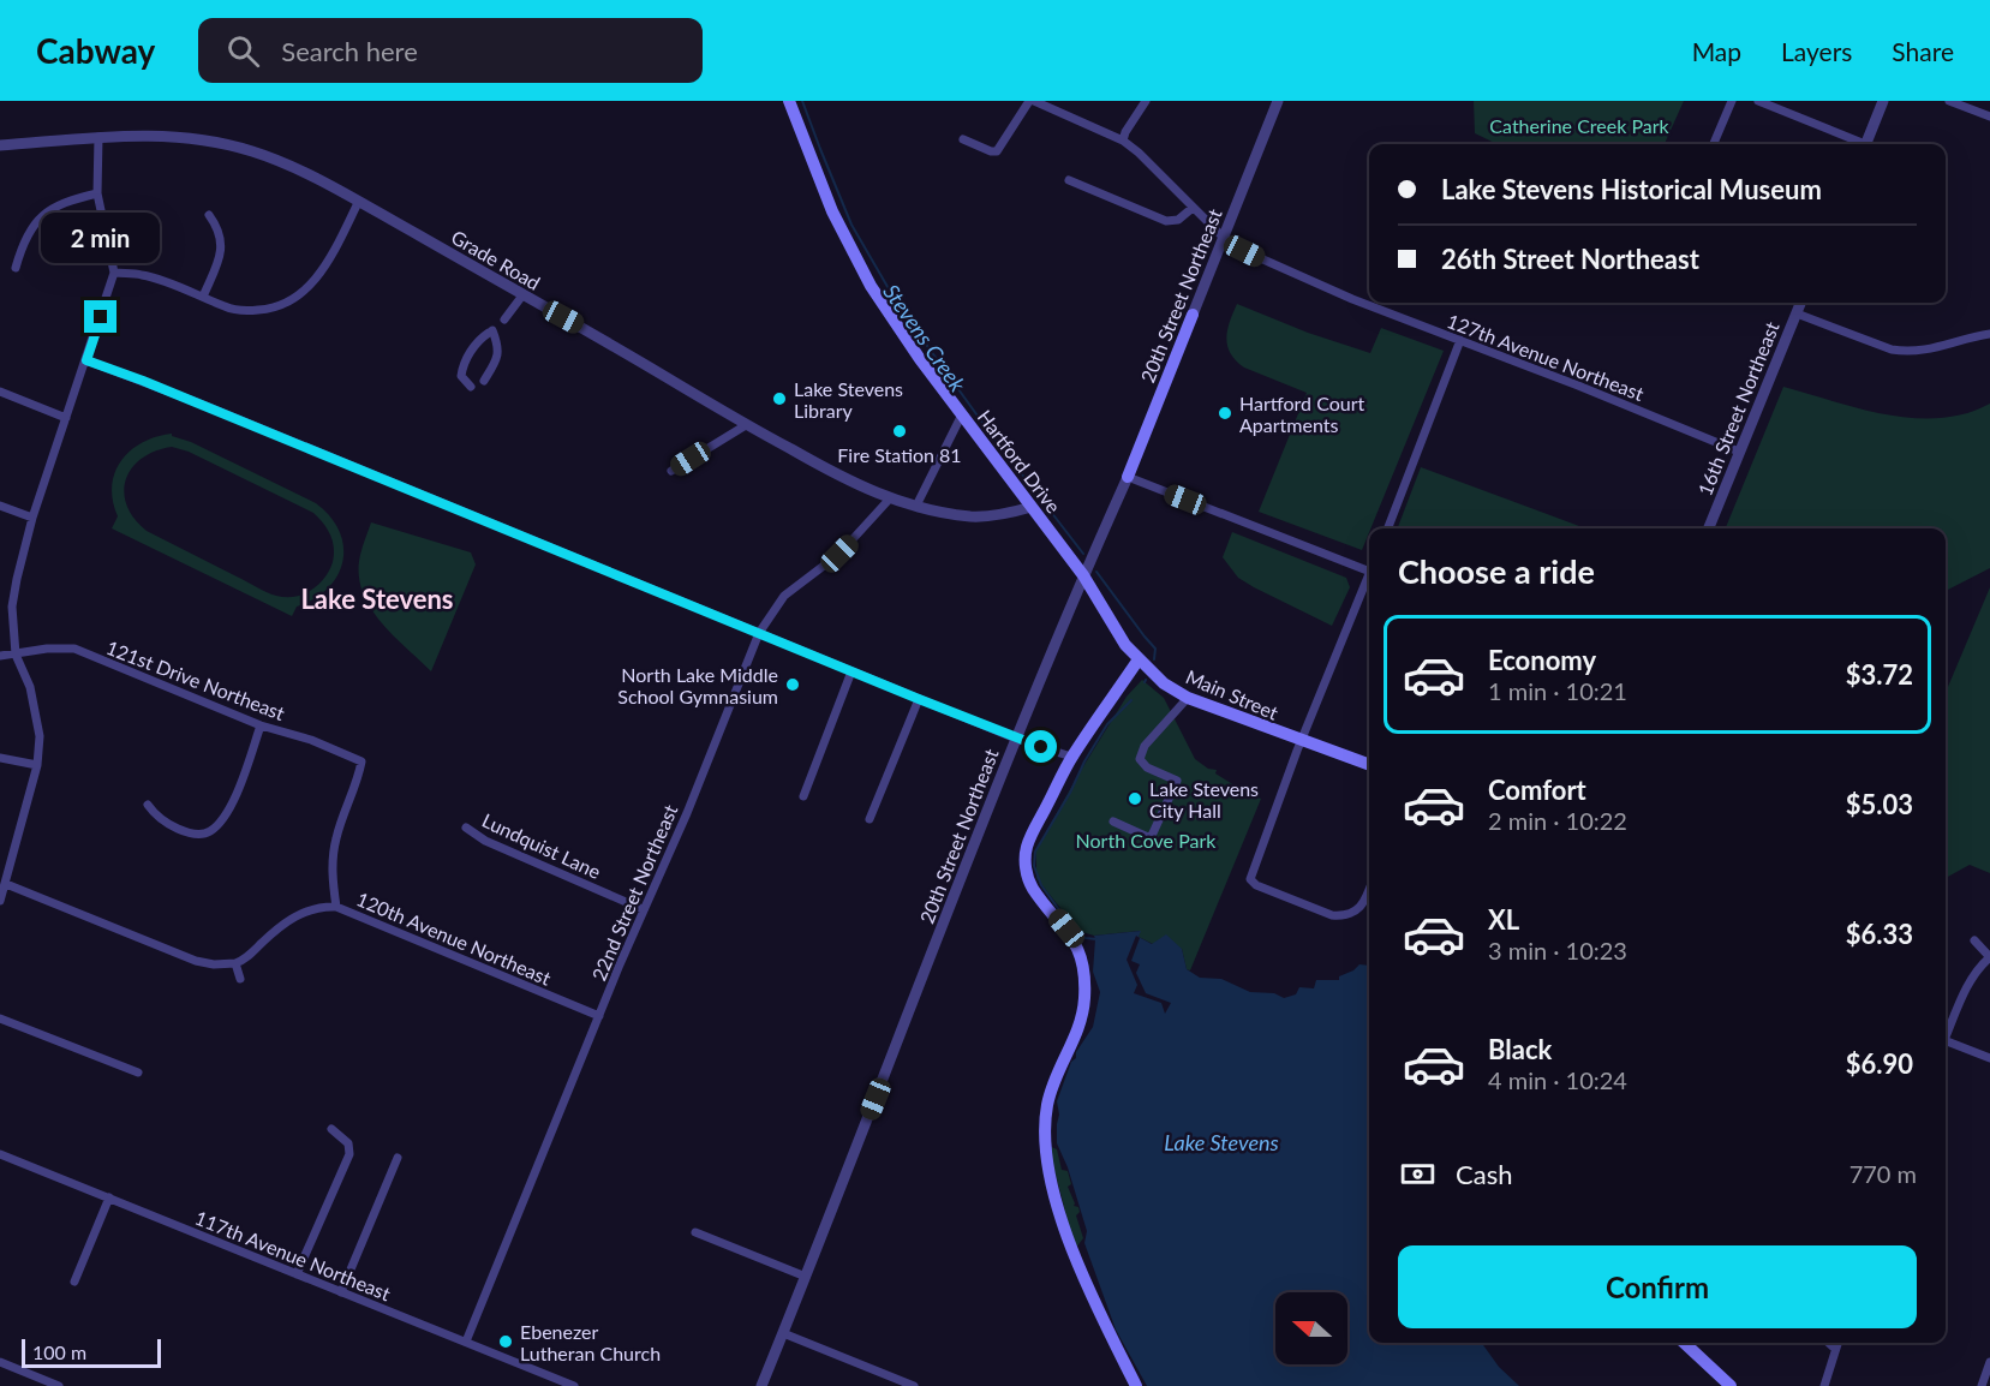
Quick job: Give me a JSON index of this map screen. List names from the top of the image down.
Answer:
{
  "streets": {
    "main road": ["20th Street Northeast", "Hartford Drive", "Main Street"],
    "street": [
      "Grade Road",
      "127th Avenue Northeast",
      "16th Street Northeast",
      "121st Drive Northeast",
      "Lundquist Lane",
      "22nd Street Northeast",
      "120th Avenue Northeast",
      "117th Avenue Northeast"
    ]
  },
  "crossings": [
    ["Grade Road", "Hartford Drive"],
    ["Grade Road", "22nd Street Northeast"],
    ["20th Street Northeast", "127th Avenue Northeast"],
    ["20th Street Northeast", "Hartford Drive"],
    ["20th Street Northeast", "Main Street"],
    ["127th Avenue Northeast", "16th Street Northeast"],
    ["Hartford Drive", "Main Street"],
    ["121st Drive Northeast", "120th Avenue Northeast"],
    ["Lundquist Lane", "22nd Street Northeast"],
    ["22nd Street Northeast", "120th Avenue Northeast"],
    ["22nd Street Northeast", "117th Avenue Northeast"]
  ],
  "districts": ["Lake Stevens"],
  "water": ["Stevens Creek", "Lake Stevens"],
  "parks": ["Catherine Creek Park", "North Cove Park"],
  "places": [
    "Lake Stevens Library",
    "Hartford Court Apartments",
    "Fire Station 81",
    "North Lake Middle School Gymnasium",
    "Lake Stevens City Hall",
    "Ebenezer Lutheran Church"
  ],
  "scale_bar": "100 m",
  "north": "left",
  "page": {
    "header": "Cabway",
    "search": "Search here",
    "nav": ["Map", "Layers", "Share"],
    "banner": ["Lake Stevens Historical Museum", "26th Street Northeast"],
    "bubble": "2 min",
    "heading": "Choose a ride",
    "list": [
      {
        "name": "Economy",
        "note": "1 min · 10:21",
        "value": "$3.72"
      },
      {
        "name": "Comfort",
        "note": "2 min · 10:22",
        "value": "$5.03"
      },
      {
        "name": "XL",
        "note": "3 min · 10:23",
        "value": "$6.33"
      },
      {
        "name": "Black",
        "note": "4 min · 10:24",
        "value": "$6.90"
      }
    ],
    "pay": ["Cash", "770 m"],
    "buttons": "Confirm",
    "scale": "100 m"
  }
}
